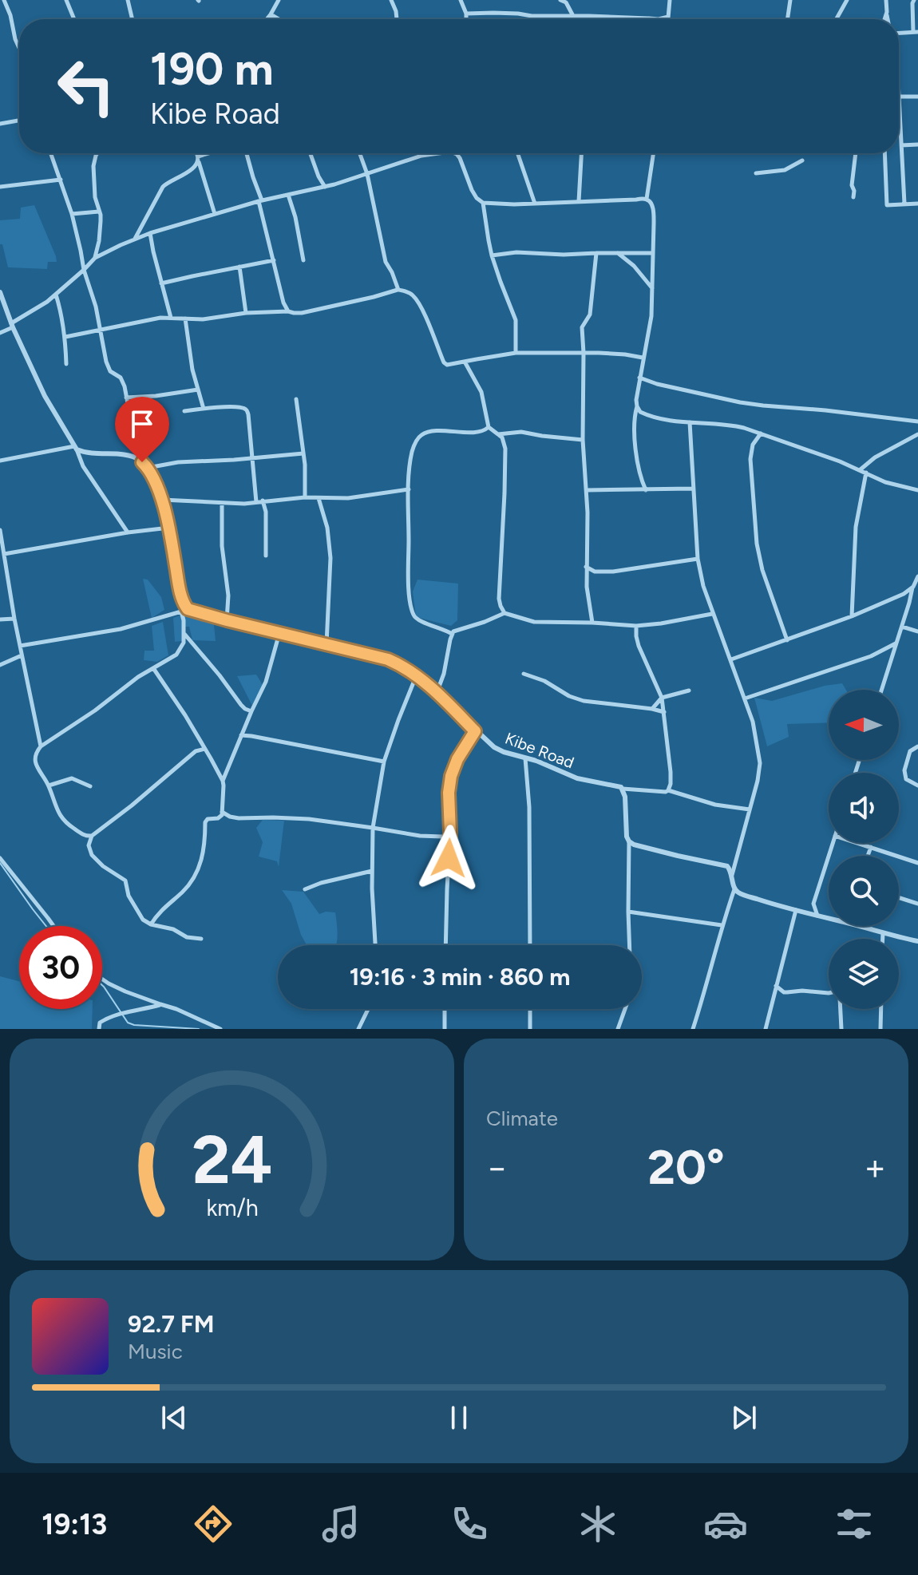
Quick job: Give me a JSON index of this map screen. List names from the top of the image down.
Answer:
{
  "streets": {
    "street": ["Kibe Road"]
  },
  "north": "left",
  "page": {
    "turn": ["190 m", "Kibe Road"],
    "limit": "30",
    "trip": "19:16 · 3 min · 860 m",
    "tile": "Climate",
    "heat": ["−", "20°", "+"],
    "song": ["92.7 FM", "Music"],
    "tabs": "19:13",
    "gauge": ["24", "km/h"]
  }
}
